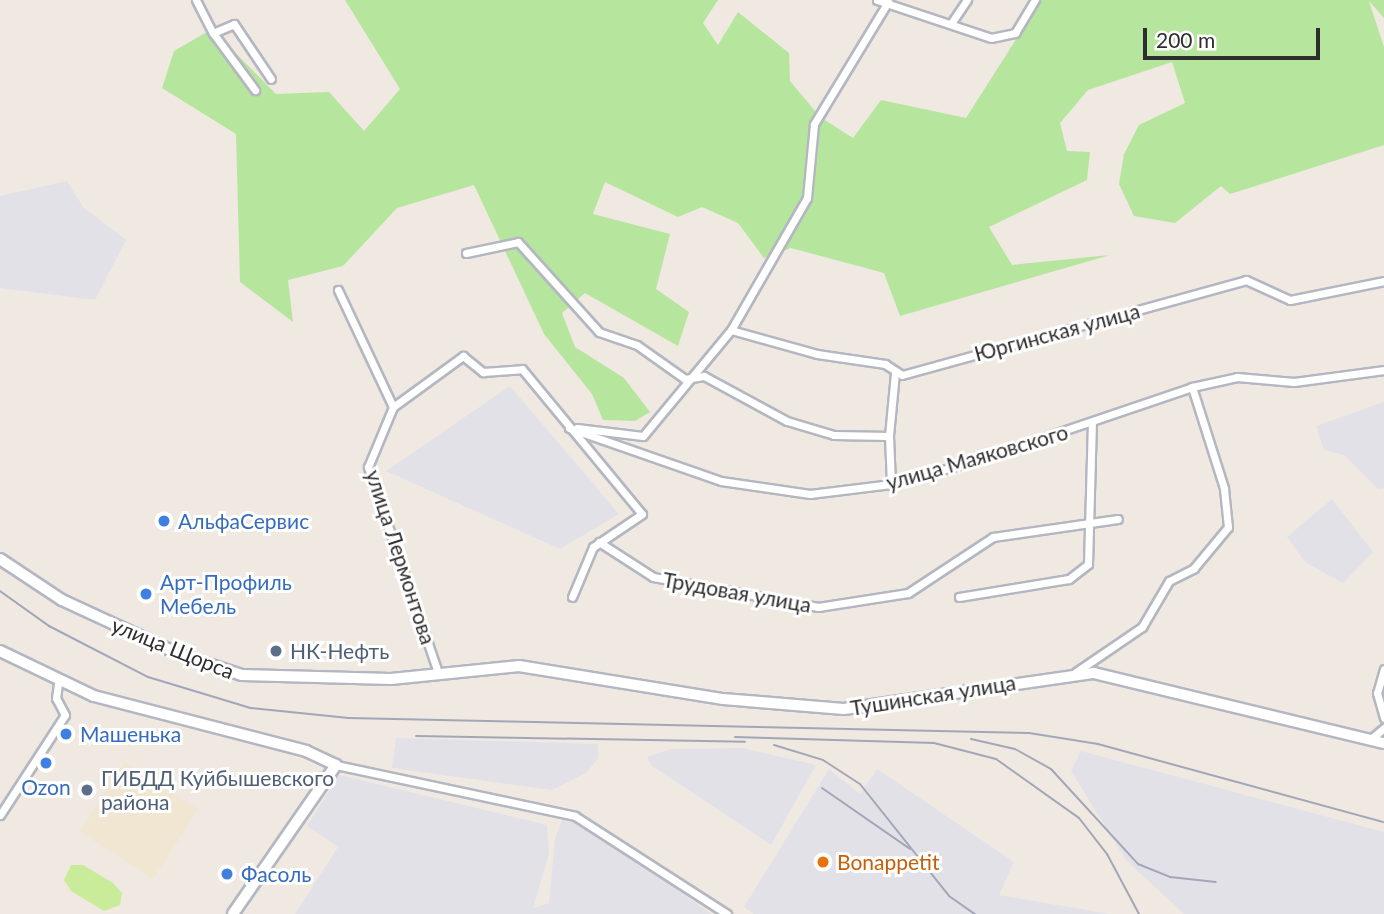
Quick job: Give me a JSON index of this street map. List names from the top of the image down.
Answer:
{
  "streets": {
    "main road": ["улица Щорса", "Тушинская улица"],
    "street": [
      "Юргинская улица",
      "улица Маяковского",
      "улица Лермонтова",
      "Трудовая улица"
    ]
  },
  "crossings": [
    ["улица Лермонтова", "улица Щорса"],
    ["улица Щорса", "Тушинская улица"]
  ],
  "places": [
    "АльфаСервис",
    "Арт-Профиль Мебель",
    "НК-Нефть",
    "Машенька",
    "Ozon",
    "ГИБДД Куйбышевского района",
    "Bonappetit",
    "Фасоль"
  ],
  "scale_bar": "200 m"
}
